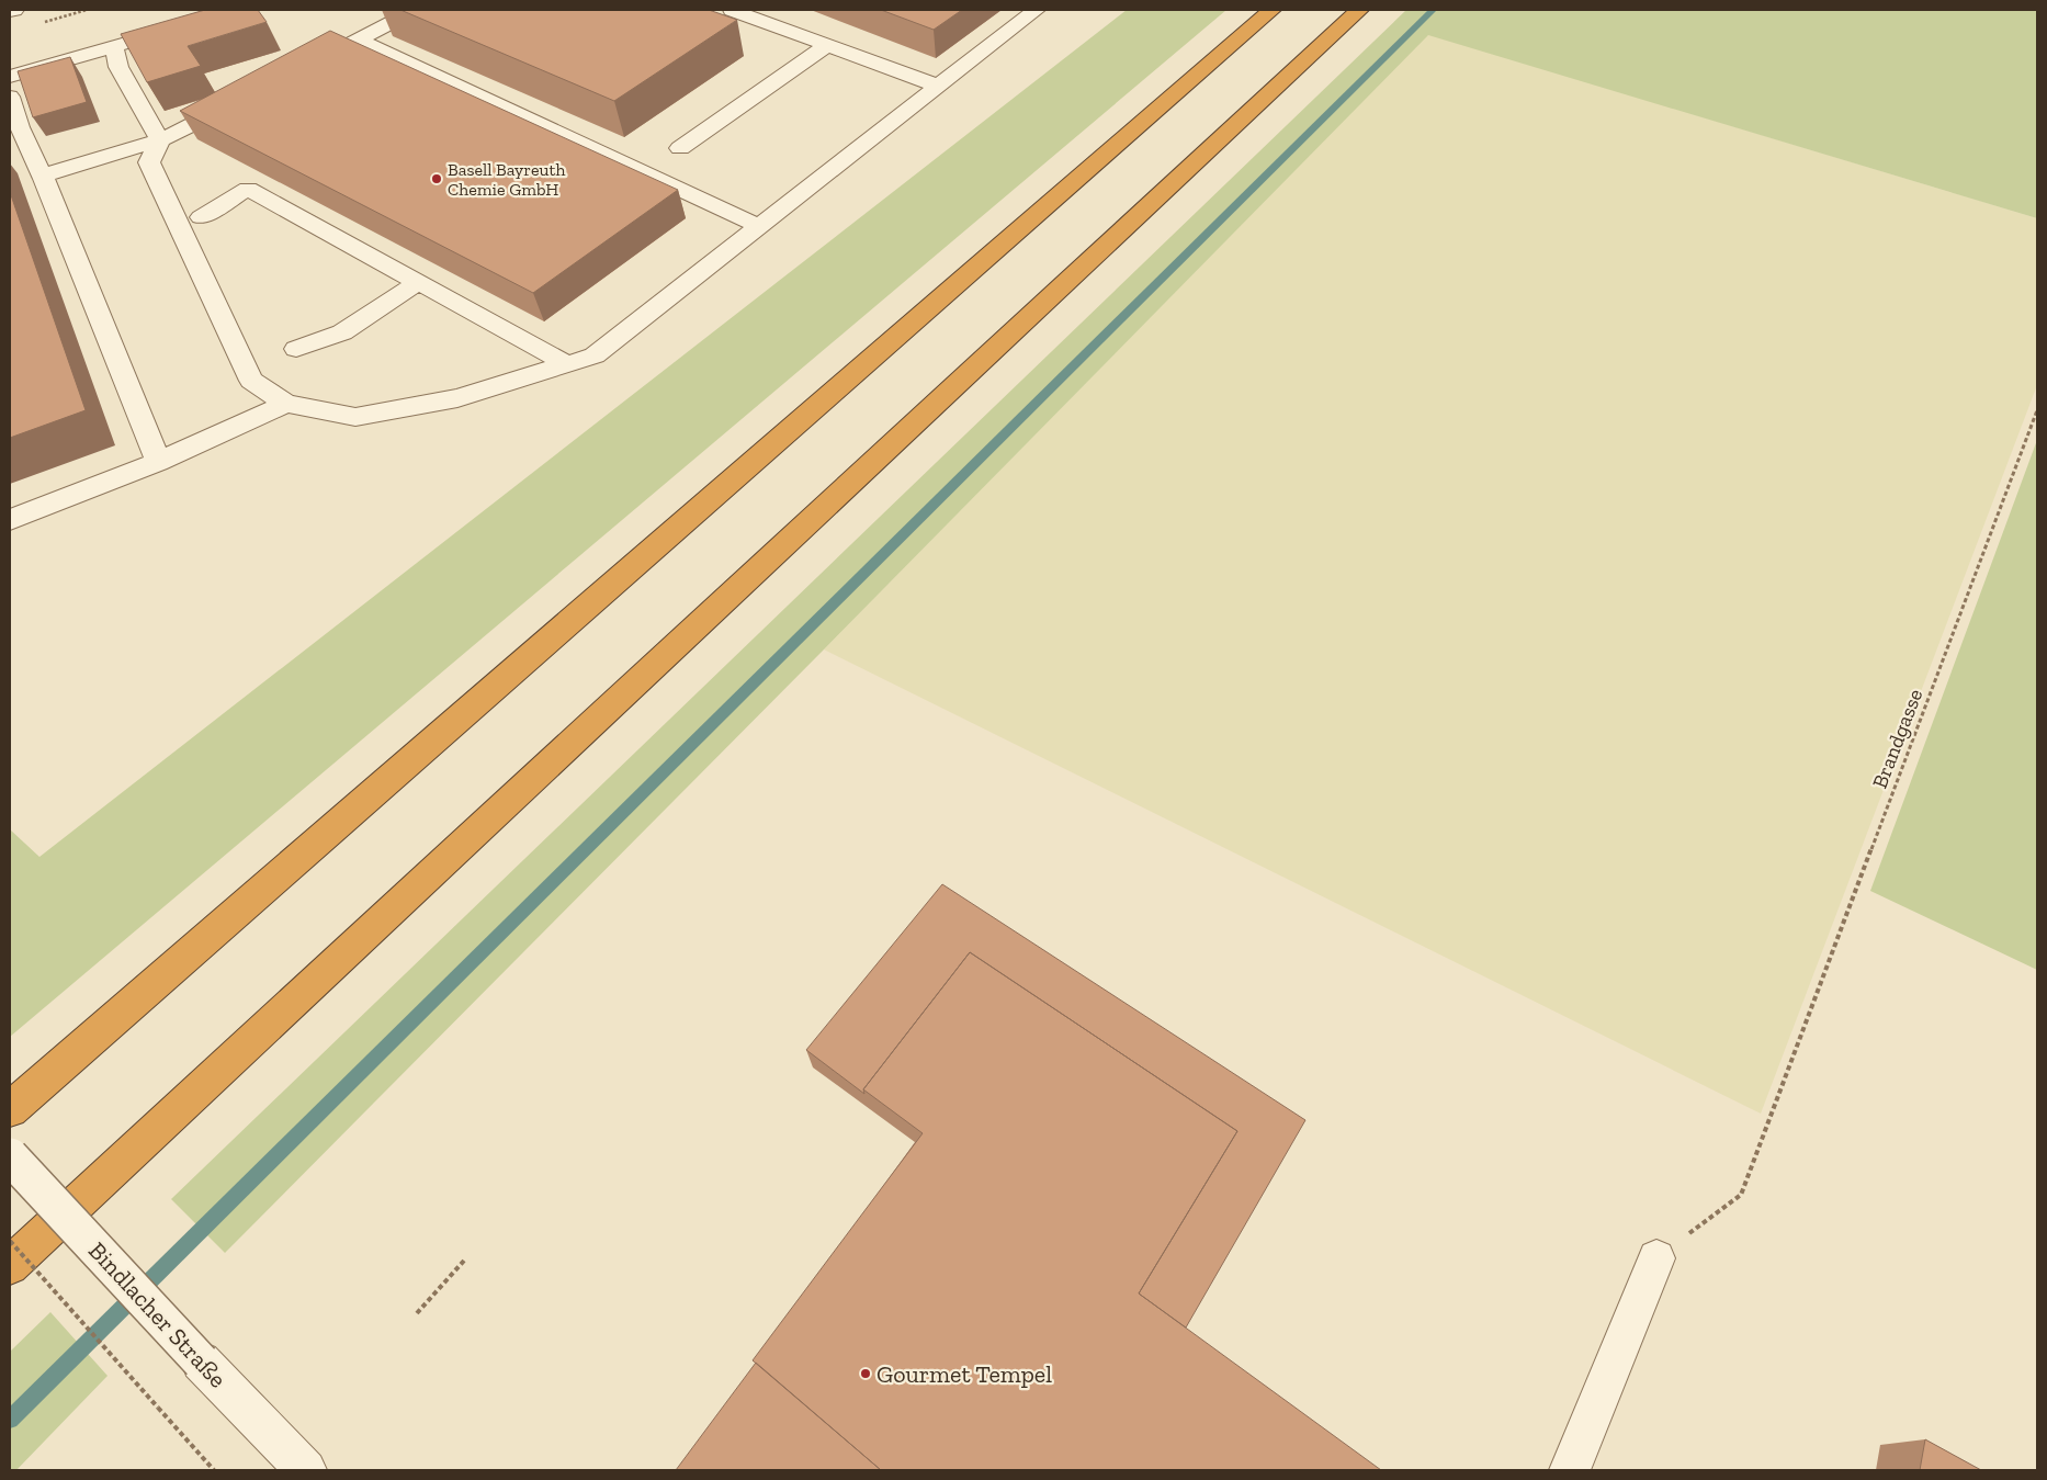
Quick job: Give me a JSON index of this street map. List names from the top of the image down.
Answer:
{
  "streets": {
    "street": ["Bindlacher Straße"],
    "path": ["Brandgasse"]
  },
  "places": ["Basell Bayreuth Chemie GmbH", "Gourmet Tempel"]
}
